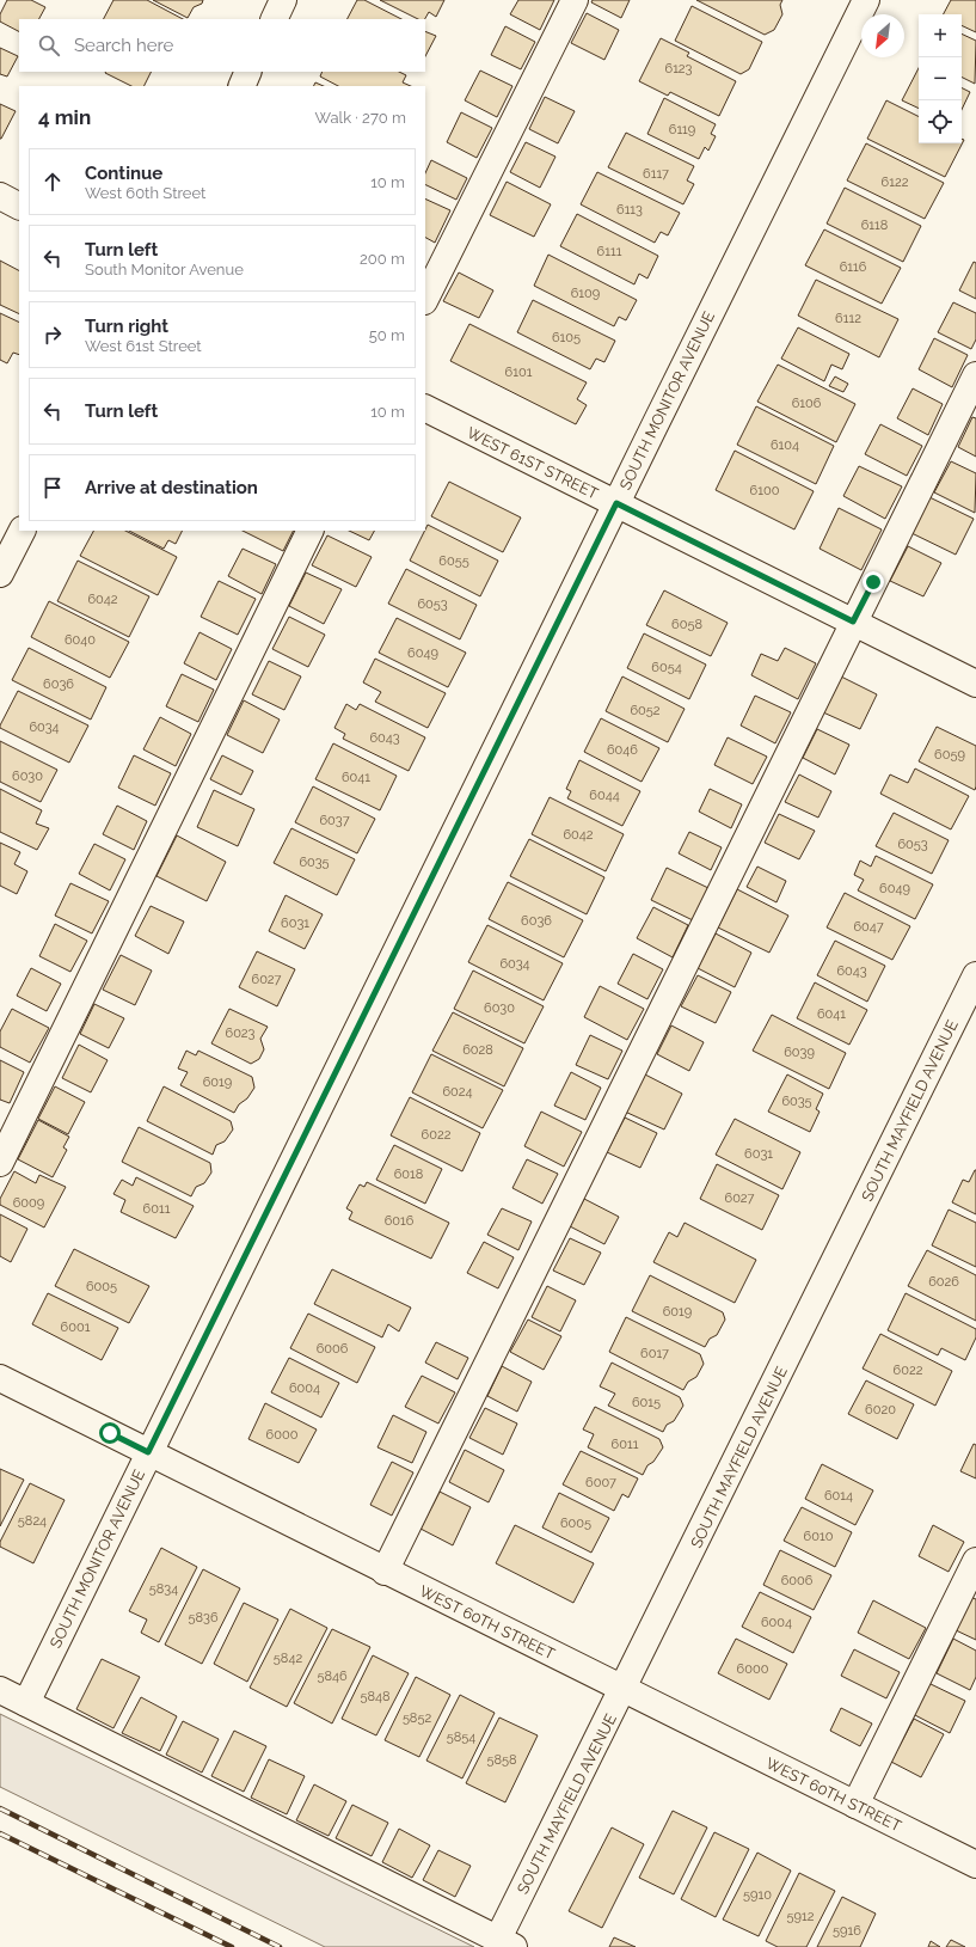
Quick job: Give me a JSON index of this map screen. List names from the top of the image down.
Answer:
{
  "streets": {
    "street": [
      "SOUTH MONITOR AVENUE",
      "WEST 61ST STREET",
      "SOUTH MAYFIELD AVENUE",
      "WEST 60TH STREET"
    ]
  },
  "crossings": [
    ["SOUTH MONITOR AVENUE", "WEST 61ST STREET"],
    ["SOUTH MONITOR AVENUE", "WEST 60TH STREET"],
    ["SOUTH MAYFIELD AVENUE", "WEST 60TH STREET"]
  ],
  "house_numbers": [
    "6123",
    "6119",
    "6117",
    "6122",
    "6113",
    "6118",
    "6111",
    "6116",
    "6109",
    "6112",
    "6105",
    "6101",
    "6106",
    "6104",
    "6100",
    "6055",
    "6042",
    "6053",
    "6058",
    "6040",
    "6049",
    "6054",
    "6036",
    "6052",
    "6034",
    "6043",
    "6046",
    "6059",
    "6030",
    "6041",
    "6044",
    "6037",
    "6042",
    "6053",
    "6035",
    "6049",
    "6036",
    "6031",
    "6047",
    "6034",
    "6043",
    "6027",
    "6030",
    "6041",
    "6023",
    "6028",
    "6039",
    "6019",
    "6024",
    "6035",
    "6022",
    "6031",
    "6018",
    "6027",
    "6009",
    "6011",
    "6016",
    "6026",
    "6005",
    "6019",
    "6001",
    "6006",
    "6017",
    "6022",
    "6004",
    "6015",
    "6020",
    "6000",
    "6011",
    "6007",
    "6014",
    "5824",
    "6005",
    "6010",
    "6006",
    "5834",
    "5836",
    "6004",
    "5842",
    "6000",
    "5846",
    "5848",
    "5852",
    "5854",
    "5858",
    "5910",
    "5912",
    "5916"
  ],
  "north": "bottom left",
  "page": {
    "map_buttons": ["+", "−"],
    "search": "Search here",
    "heading": ["4 min", "Walk · 270 m"],
    "list": [
      ["Continue", "West 60th Street", "10 m"],
      ["Turn left", "South Monitor Avenue", "200 m"],
      ["Turn right", "West 61st Street", "50 m"],
      ["Turn left", "10 m"],
      "Arrive at destination"
    ]
  }
}
